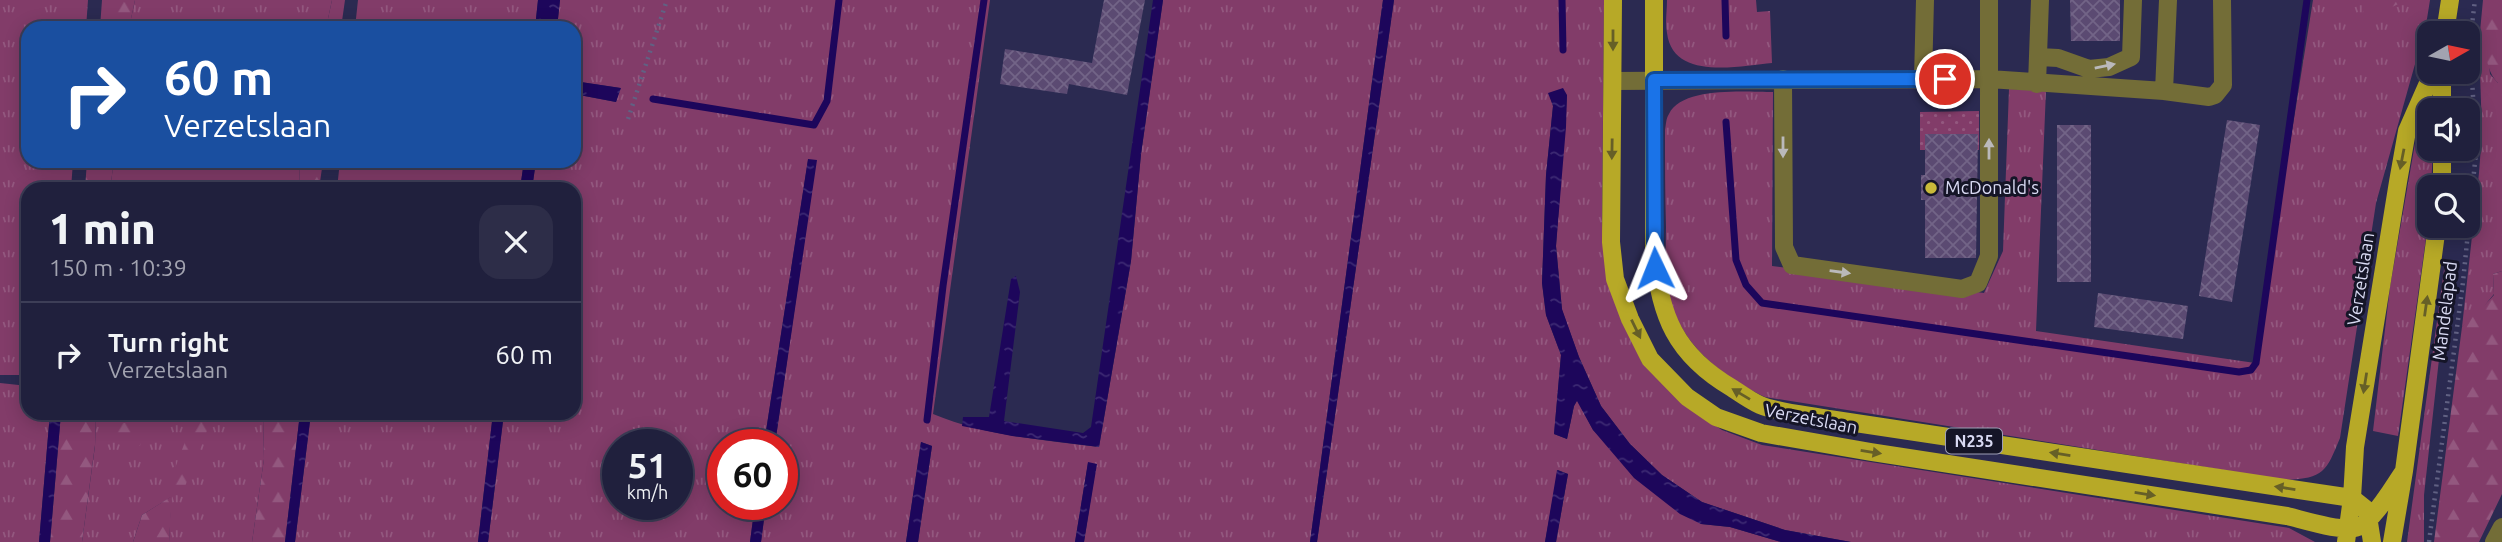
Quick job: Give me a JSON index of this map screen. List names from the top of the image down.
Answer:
{
  "streets": {
    "main road": ["Verzetslaan", "N235"],
    "path": ["Mandelapad"]
  },
  "places": ["McDonald's"],
  "north": "right",
  "page": {
    "turn": ["60 m", "Verzetslaan"],
    "heading": ["1 min", "150 m · 10:39"],
    "list": [
      {
        "name": "Turn right",
        "note": "Verzetslaan",
        "value": "60 m"
      }
    ],
    "speed": "51 km/h",
    "limit": "60"
  }
}
